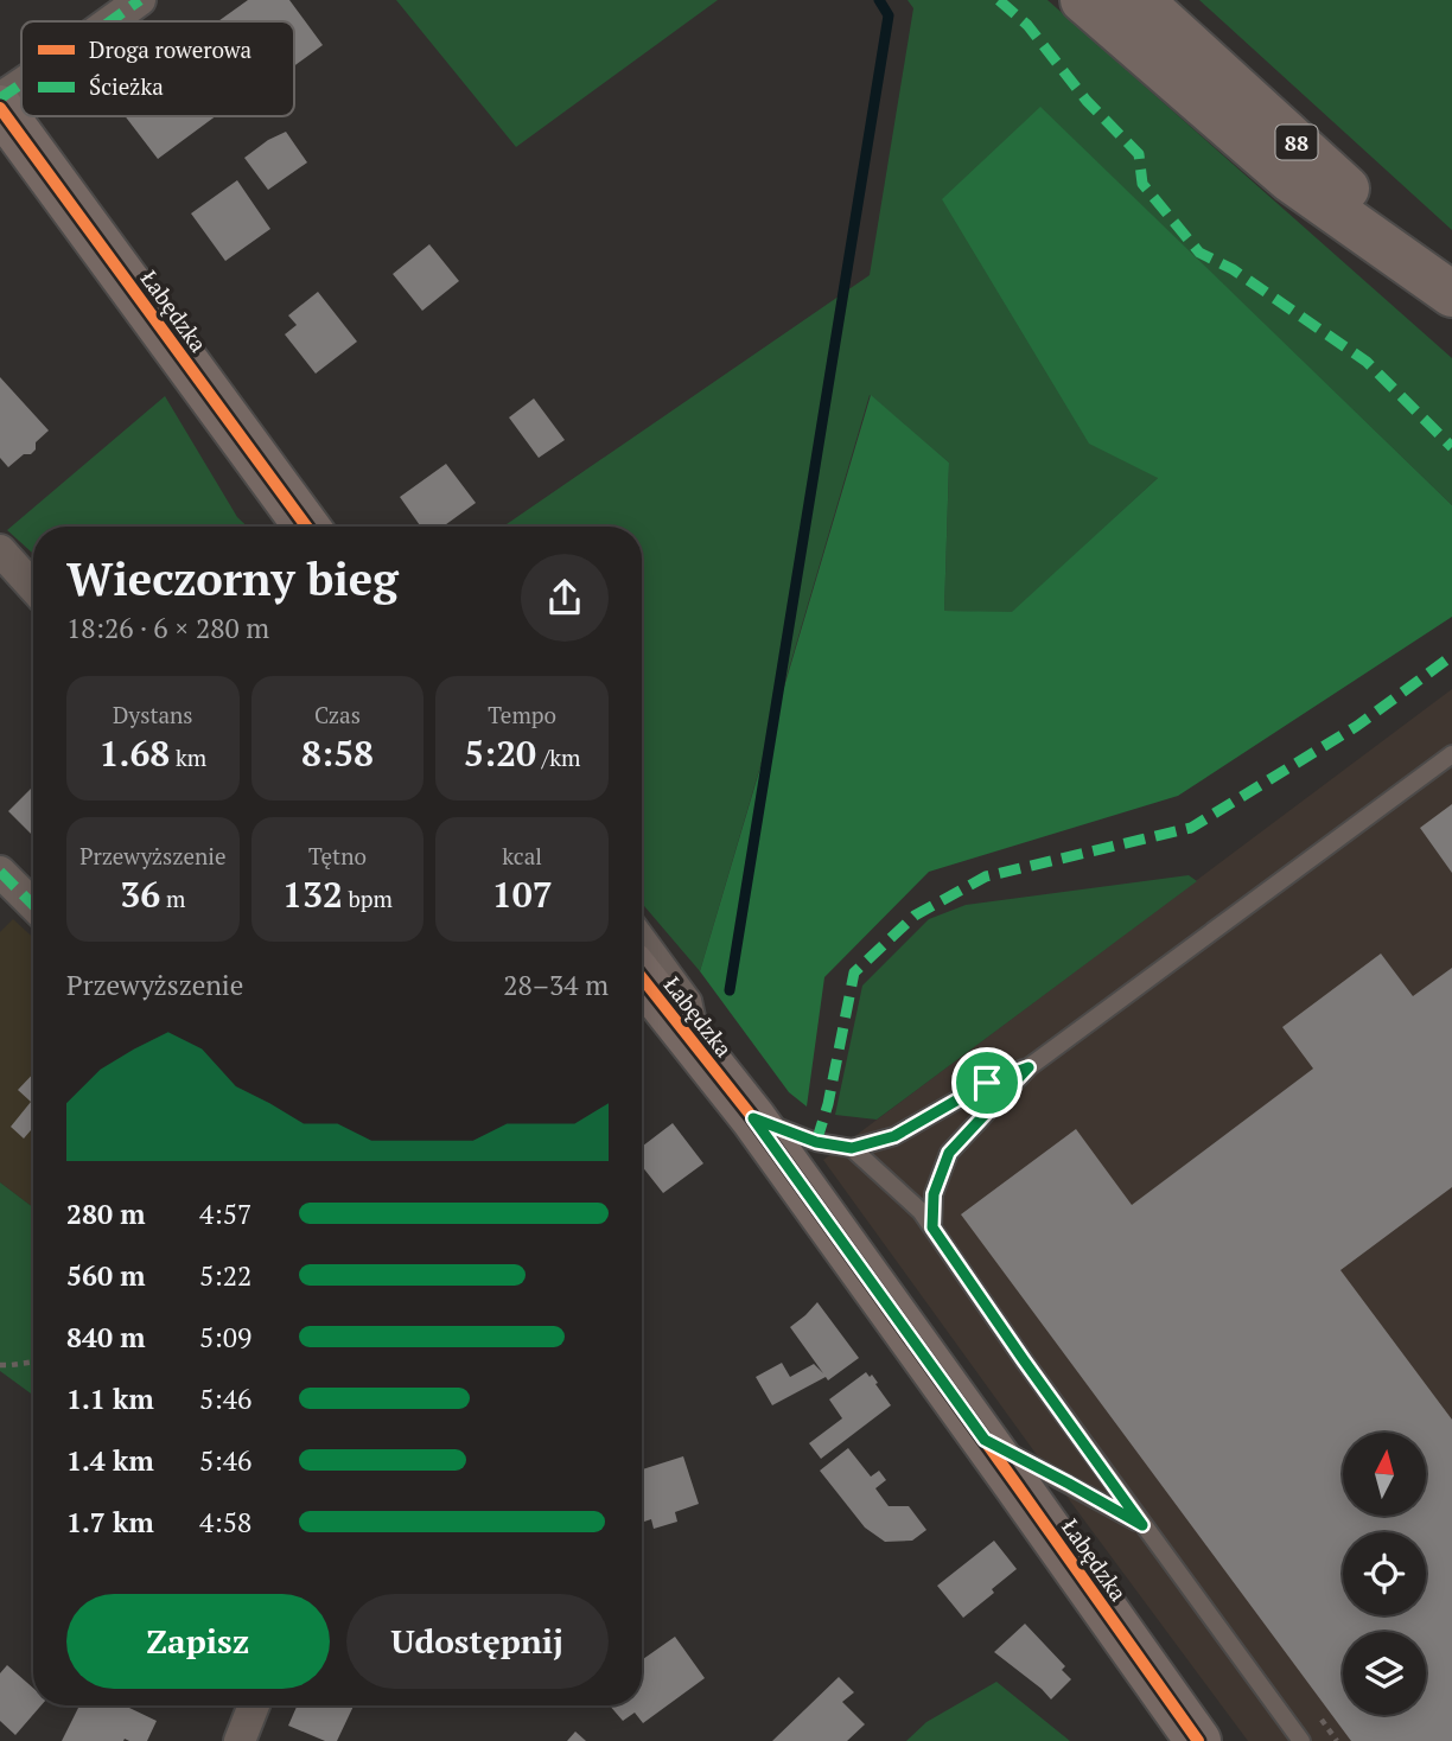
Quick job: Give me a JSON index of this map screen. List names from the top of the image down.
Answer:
{
  "streets": {
    "main road": ["88"],
    "street": ["Łabędzka"]
  },
  "legend": ["Droga rowerowa", "Ścieżka"],
  "north": "top",
  "page": {
    "heading": ["Wieczorny bieg", "18:26 · 6 × 280 m"],
    "stats": [
      ["Dystans", "1.68 km"],
      ["Czas", "8:58"],
      ["Tempo", "5:20 /km"],
      ["Przewyższenie", "36 m"],
      ["Tętno", "132 bpm"],
      ["kcal", "107"]
    ],
    "chart": ["Przewyższenie", "28–34 m"],
    "list": [
      {
        "name": "280 m",
        "note": "4:57"
      },
      {
        "name": "560 m",
        "note": "5:22"
      },
      {
        "name": "840 m",
        "note": "5:09"
      },
      {
        "name": "1.1 km",
        "note": "5:46"
      },
      {
        "name": "1.4 km",
        "note": "5:46"
      },
      {
        "name": "1.7 km",
        "note": "4:58"
      }
    ],
    "buttons": ["Zapisz", "Udostępnij"]
  }
}
